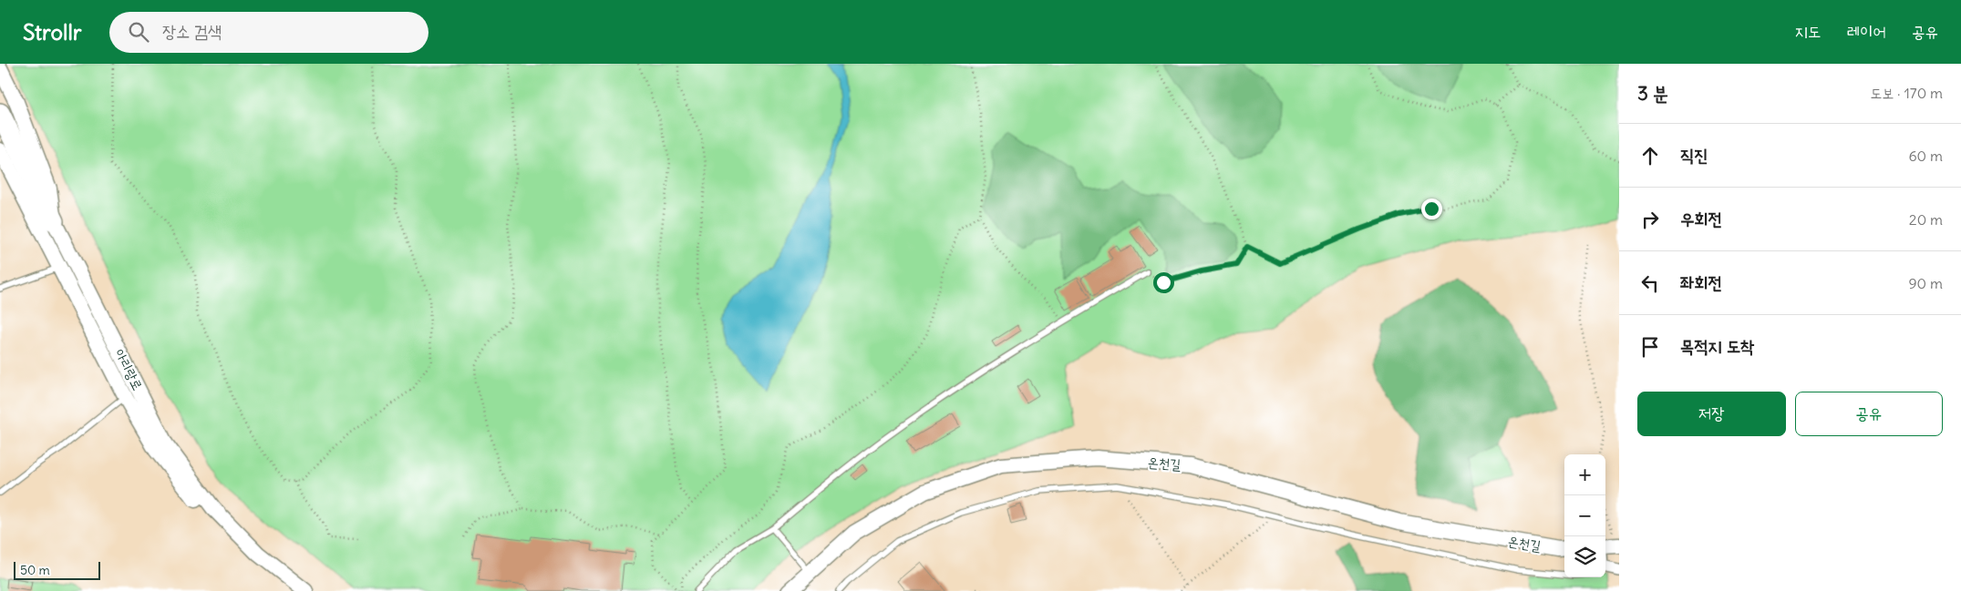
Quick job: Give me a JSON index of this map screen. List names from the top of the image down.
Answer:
{
  "streets": {
    "highway": ["아리랑로"],
    "main road": ["온천길"]
  },
  "scale_bar": "50 m",
  "page": {
    "header": "Strollr",
    "search": "장소 검색",
    "nav": ["지도", "레이어", "공유"],
    "heading": ["3 분", "도보 · 170 m"],
    "list": [
      ["직진", "60 m"],
      ["우회전", "20 m"],
      ["좌회전", "90 m"],
      "목적지 도착"
    ],
    "buttons": ["저장", "공유"],
    "map_buttons": ["+", "−"],
    "scale": "50 m"
  }
}
